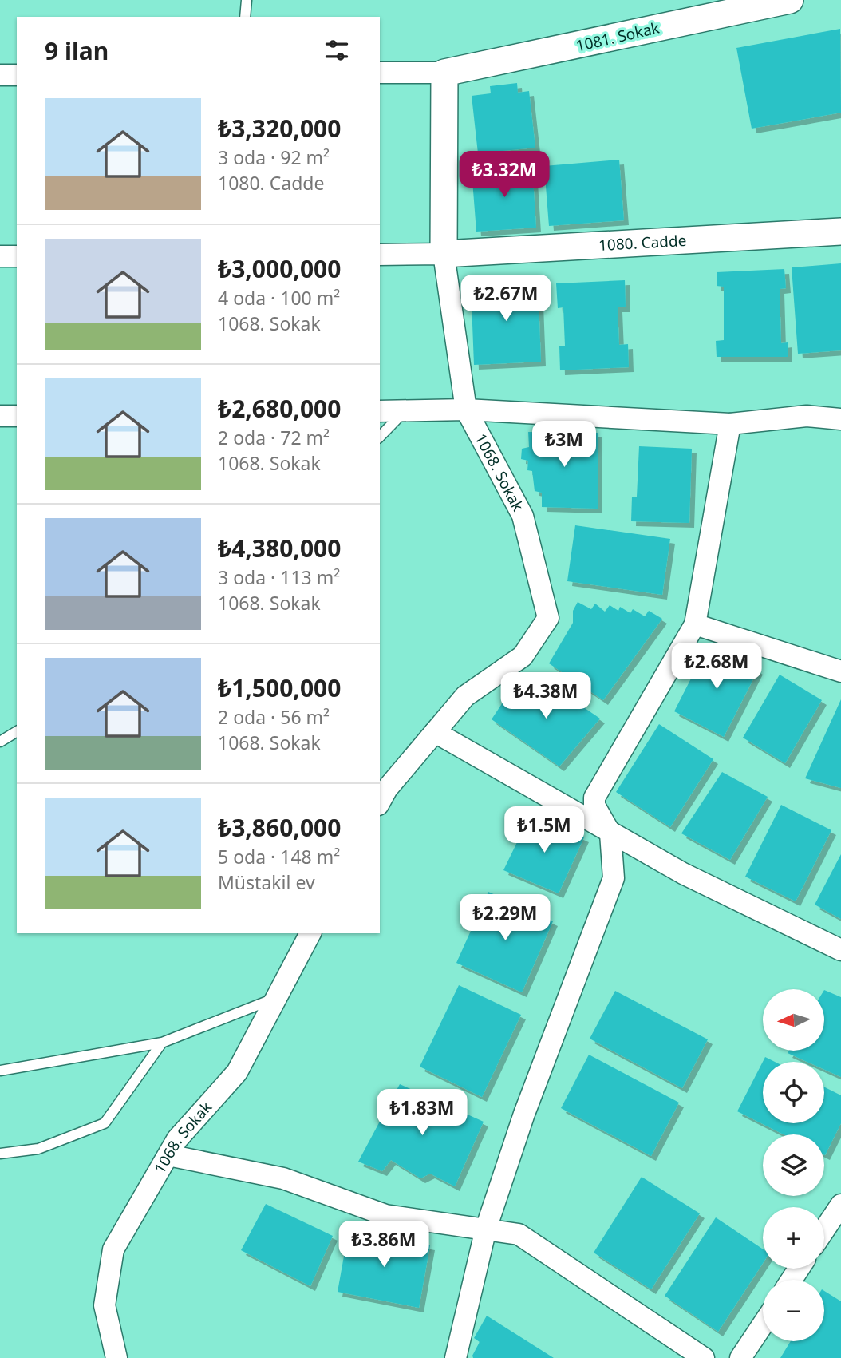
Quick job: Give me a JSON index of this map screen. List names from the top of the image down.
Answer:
{
  "streets": {
    "street": ["1081. Sokak", "1080. Cadde", "1068. Sokak"]
  },
  "crossings": [
    ["1081. Sokak", "1068. Sokak"],
    ["1080. Cadde", "1068. Sokak"]
  ],
  "north": "left",
  "page": {
    "heading": "9 ilan",
    "list": [
      {
        "name": "₺3,320,000",
        "note": "3 oda · 92 m² · 1080. Cadde"
      },
      {
        "name": "₺3,000,000",
        "note": "4 oda · 100 m² · 1068. Sokak"
      },
      {
        "name": "₺2,680,000",
        "note": "2 oda · 72 m² · 1068. Sokak"
      },
      {
        "name": "₺4,380,000",
        "note": "3 oda · 113 m² · 1068. Sokak"
      },
      {
        "name": "₺1,500,000",
        "note": "2 oda · 56 m² · 1068. Sokak"
      },
      {
        "name": "₺3,860,000",
        "note": "5 oda · 148 m² · Müstakil ev"
      }
    ],
    "price": [
      "₺3.32M",
      "₺2.67M",
      "₺3M",
      "₺2.68M",
      "₺4.38M",
      "₺1.5M",
      "₺2.29M",
      "₺1.83M",
      "₺3.86M"
    ],
    "map_buttons": ["+", "−"]
  }
}
